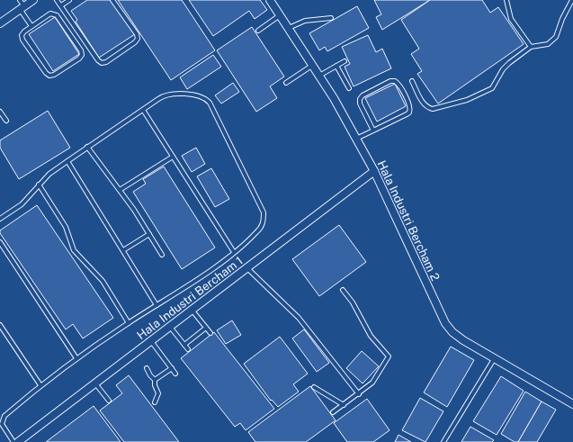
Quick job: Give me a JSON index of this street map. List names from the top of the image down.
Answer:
{
  "streets": {
    "street": ["Hala Industri Bercham 2", "Hala Industri Bercham 1"]
  },
  "crossings": [
    ["Hala Industri Bercham 2", "Hala Industri Bercham 1"]
  ]
}
